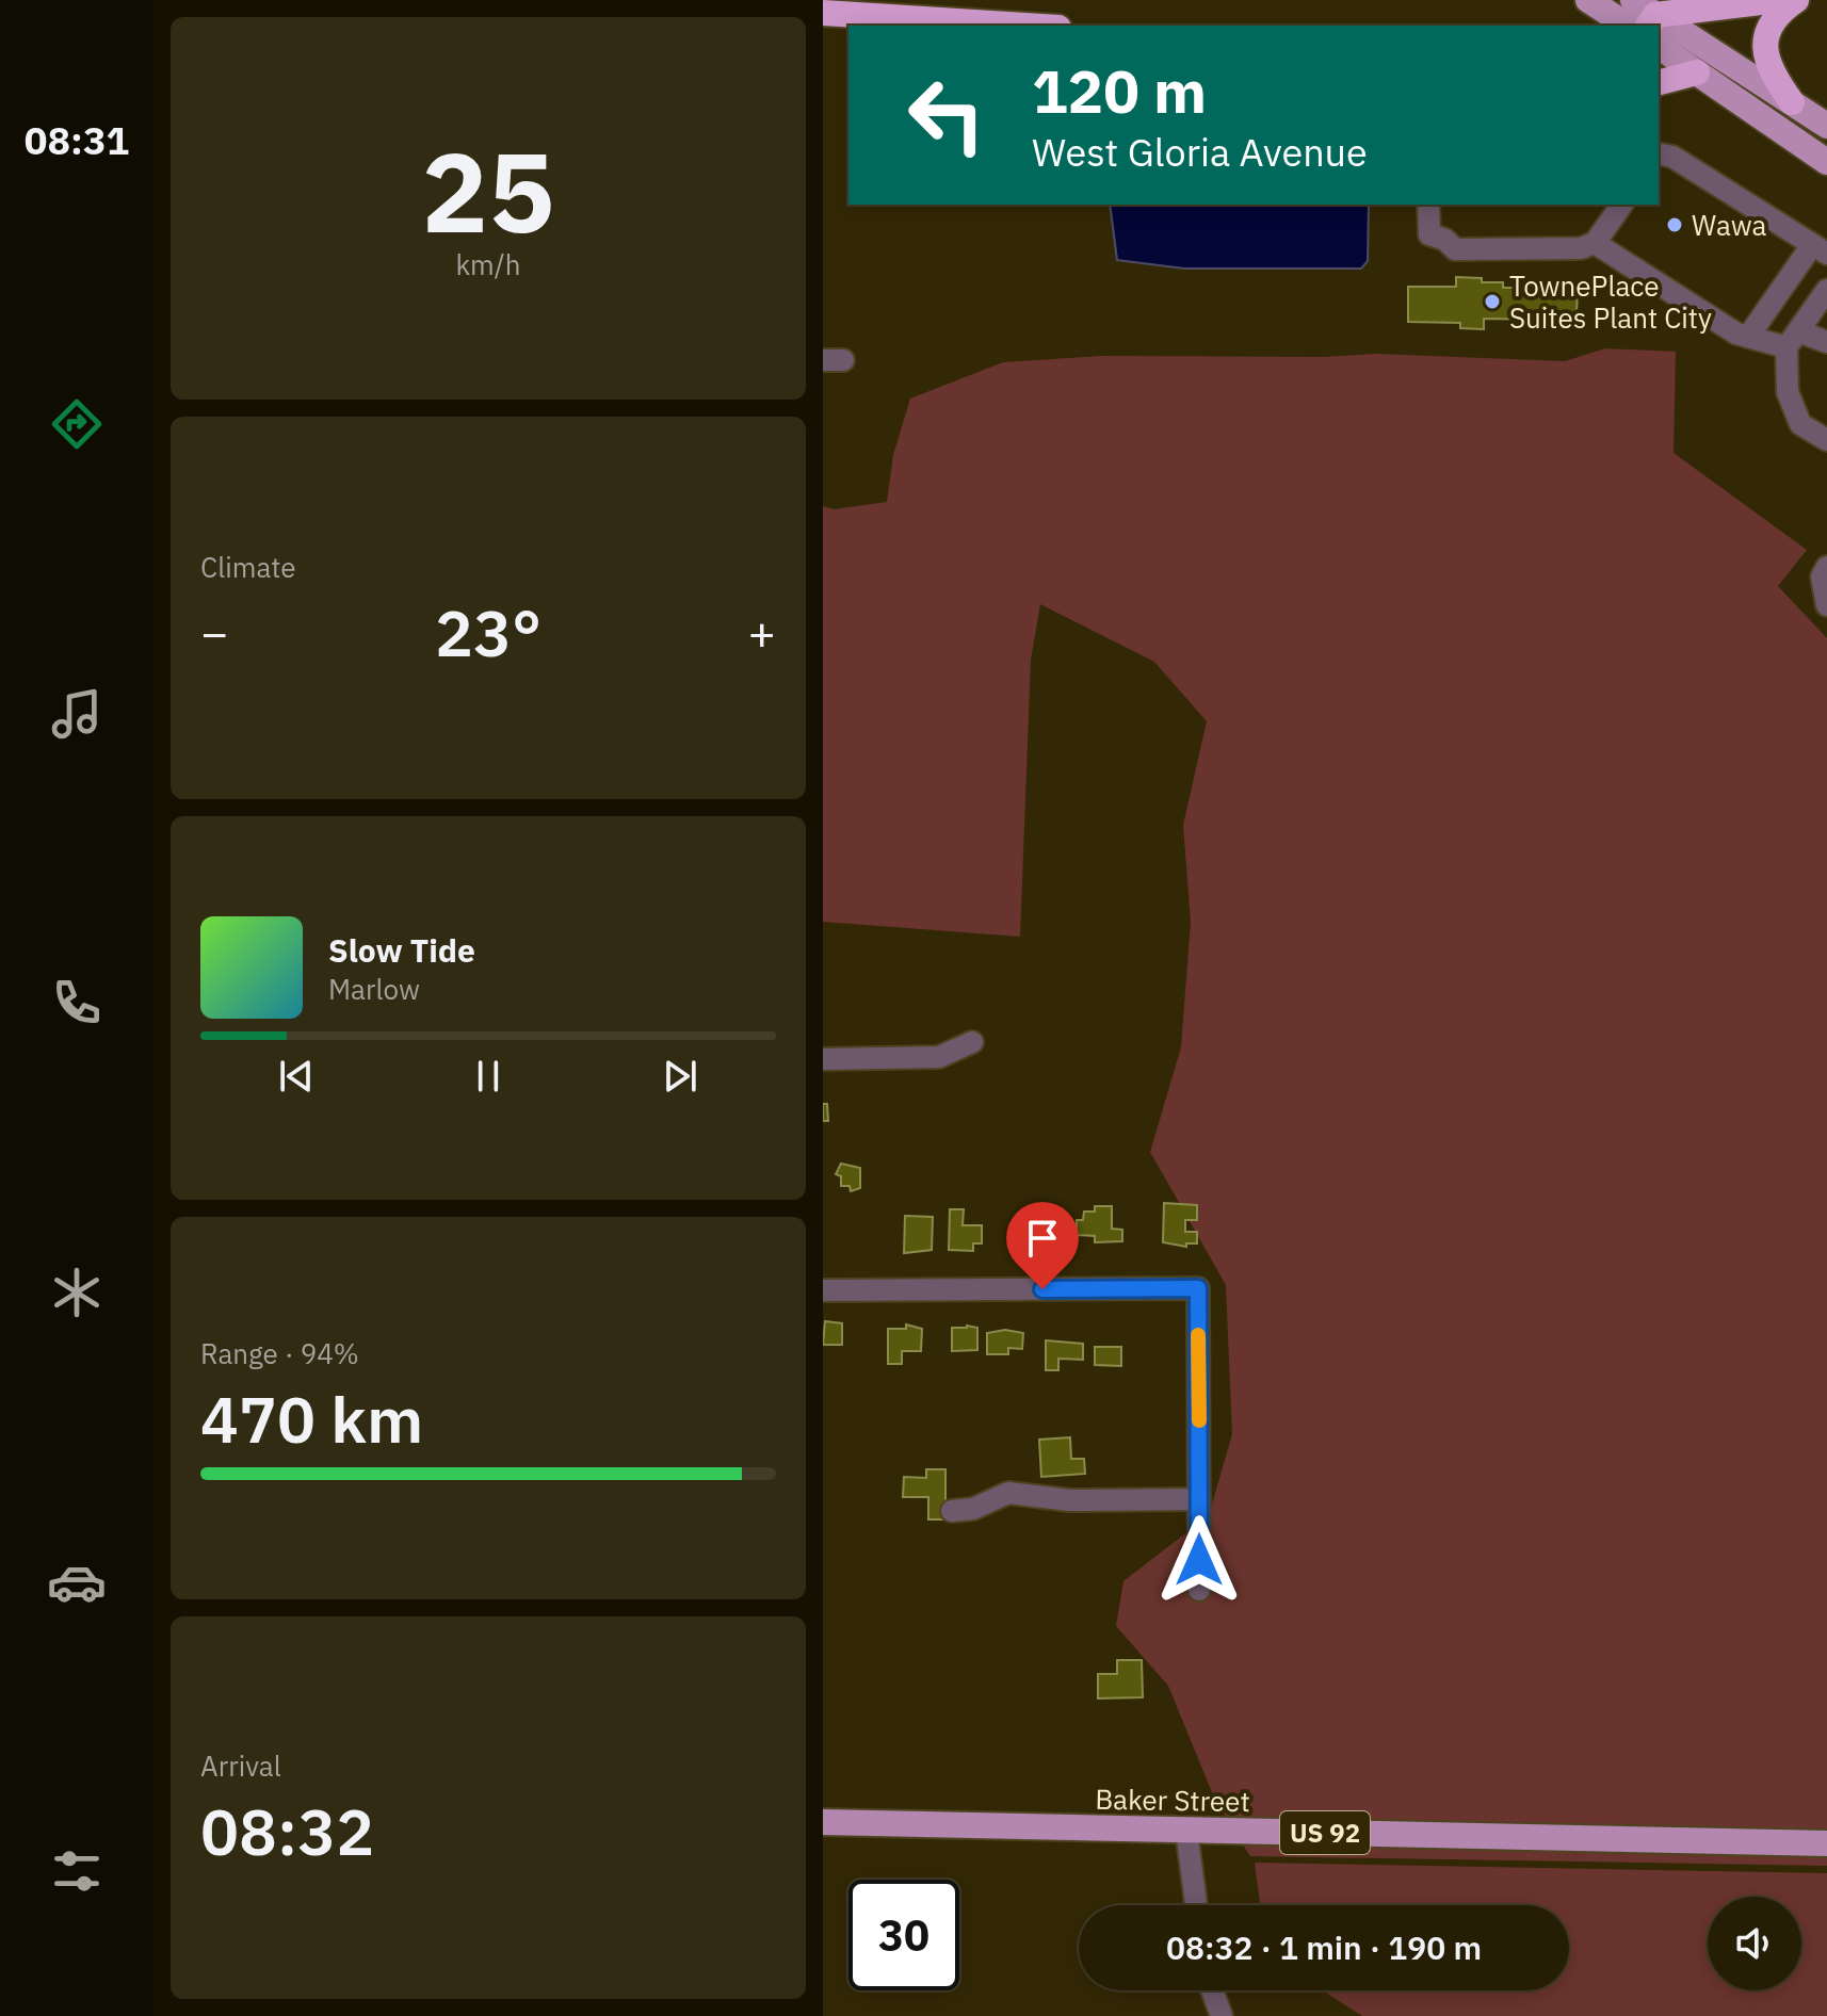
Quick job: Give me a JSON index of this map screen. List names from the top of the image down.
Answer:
{
  "streets": {
    "main road": ["Baker Street", "US 92"]
  },
  "places": ["Wawa", "TownePlace Suites Plant City"],
  "page": {
    "tabs": "08:31",
    "tile": [
      ["25", "km/h"],
      "Climate",
      ["Range · 94%", "470 km"],
      ["Arrival", "08:32"]
    ],
    "turn": ["120 m", "West Gloria Avenue"],
    "heat": ["−", "23°", "+"],
    "song": ["Slow Tide", "Marlow"],
    "limit": "30",
    "trip": "08:32 · 1 min · 190 m"
  }
}
